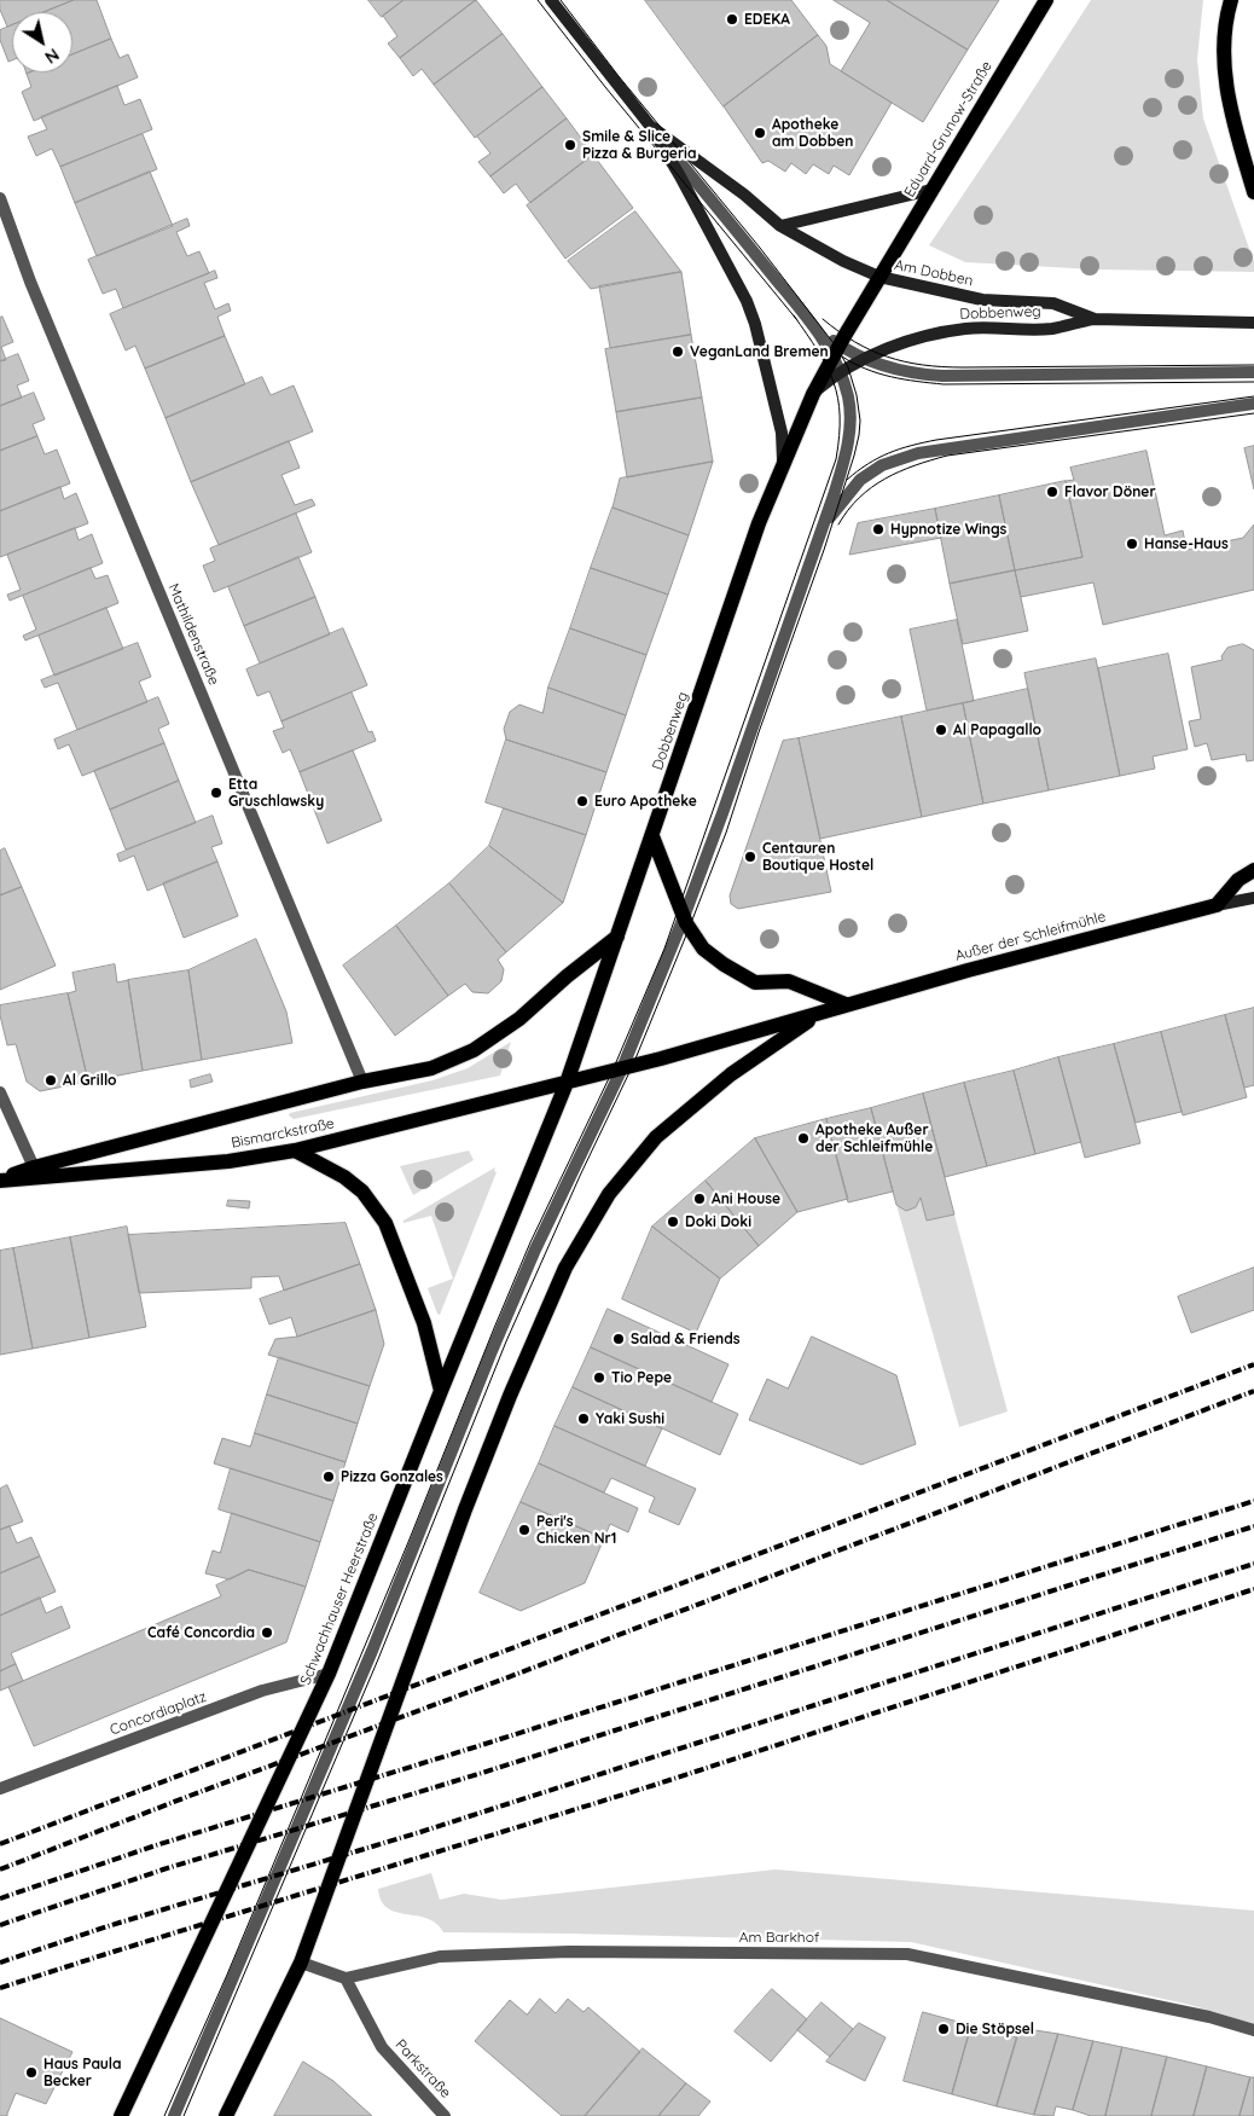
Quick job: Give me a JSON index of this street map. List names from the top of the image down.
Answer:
{
  "streets": {
    "main road": [
      "Eduard-Grunow-Straße",
      "Dobbenweg",
      "Außer der Schleifmühle",
      "Bismarckstraße",
      "Schwachhauser Heerstraße"
    ],
    "street": [
      "Am Dobben",
      "Mathildenstraße",
      "Concordiaplatz",
      "Am Barkhof",
      "Parkstraße"
    ]
  },
  "crossings": [
    ["Eduard-Grunow-Straße", "Am Dobben"],
    ["Eduard-Grunow-Straße", "Dobbenweg"],
    ["Am Dobben", "Dobbenweg"],
    ["Dobbenweg", "Außer der Schleifmühle"],
    ["Dobbenweg", "Bismarckstraße"],
    ["Dobbenweg", "Schwachhauser Heerstraße"],
    ["Außer der Schleifmühle", "Bismarckstraße"],
    ["Außer der Schleifmühle", "Schwachhauser Heerstraße"],
    ["Bismarckstraße", "Schwachhauser Heerstraße"],
    ["Schwachhauser Heerstraße", "Concordiaplatz"],
    ["Am Barkhof", "Parkstraße"]
  ],
  "places": [
    "EDEKA",
    "Apotheke am Dobben",
    "Smile & Slice Pizza & Burgeria",
    "VeganLand Bremen",
    "Flavor Döner",
    "Hypnotize Wings",
    "Hanse-Haus",
    "Al Papagallo",
    "Etta Gruschlawsky",
    "Euro Apotheke",
    "Centauren Boutique Hostel",
    "Al Grillo",
    "Apotheke Außer der Schleifmühle",
    "Ani House",
    "Doki Doki",
    "Salad & Friends",
    "Tio Pepe",
    "Yaki Sushi",
    "Pizza Gonzales",
    "Peri's Chicken Nr1",
    "Café Concordia",
    "Die Stöpsel",
    "Haus Paula Becker"
  ],
  "north": "bottom right"
}
